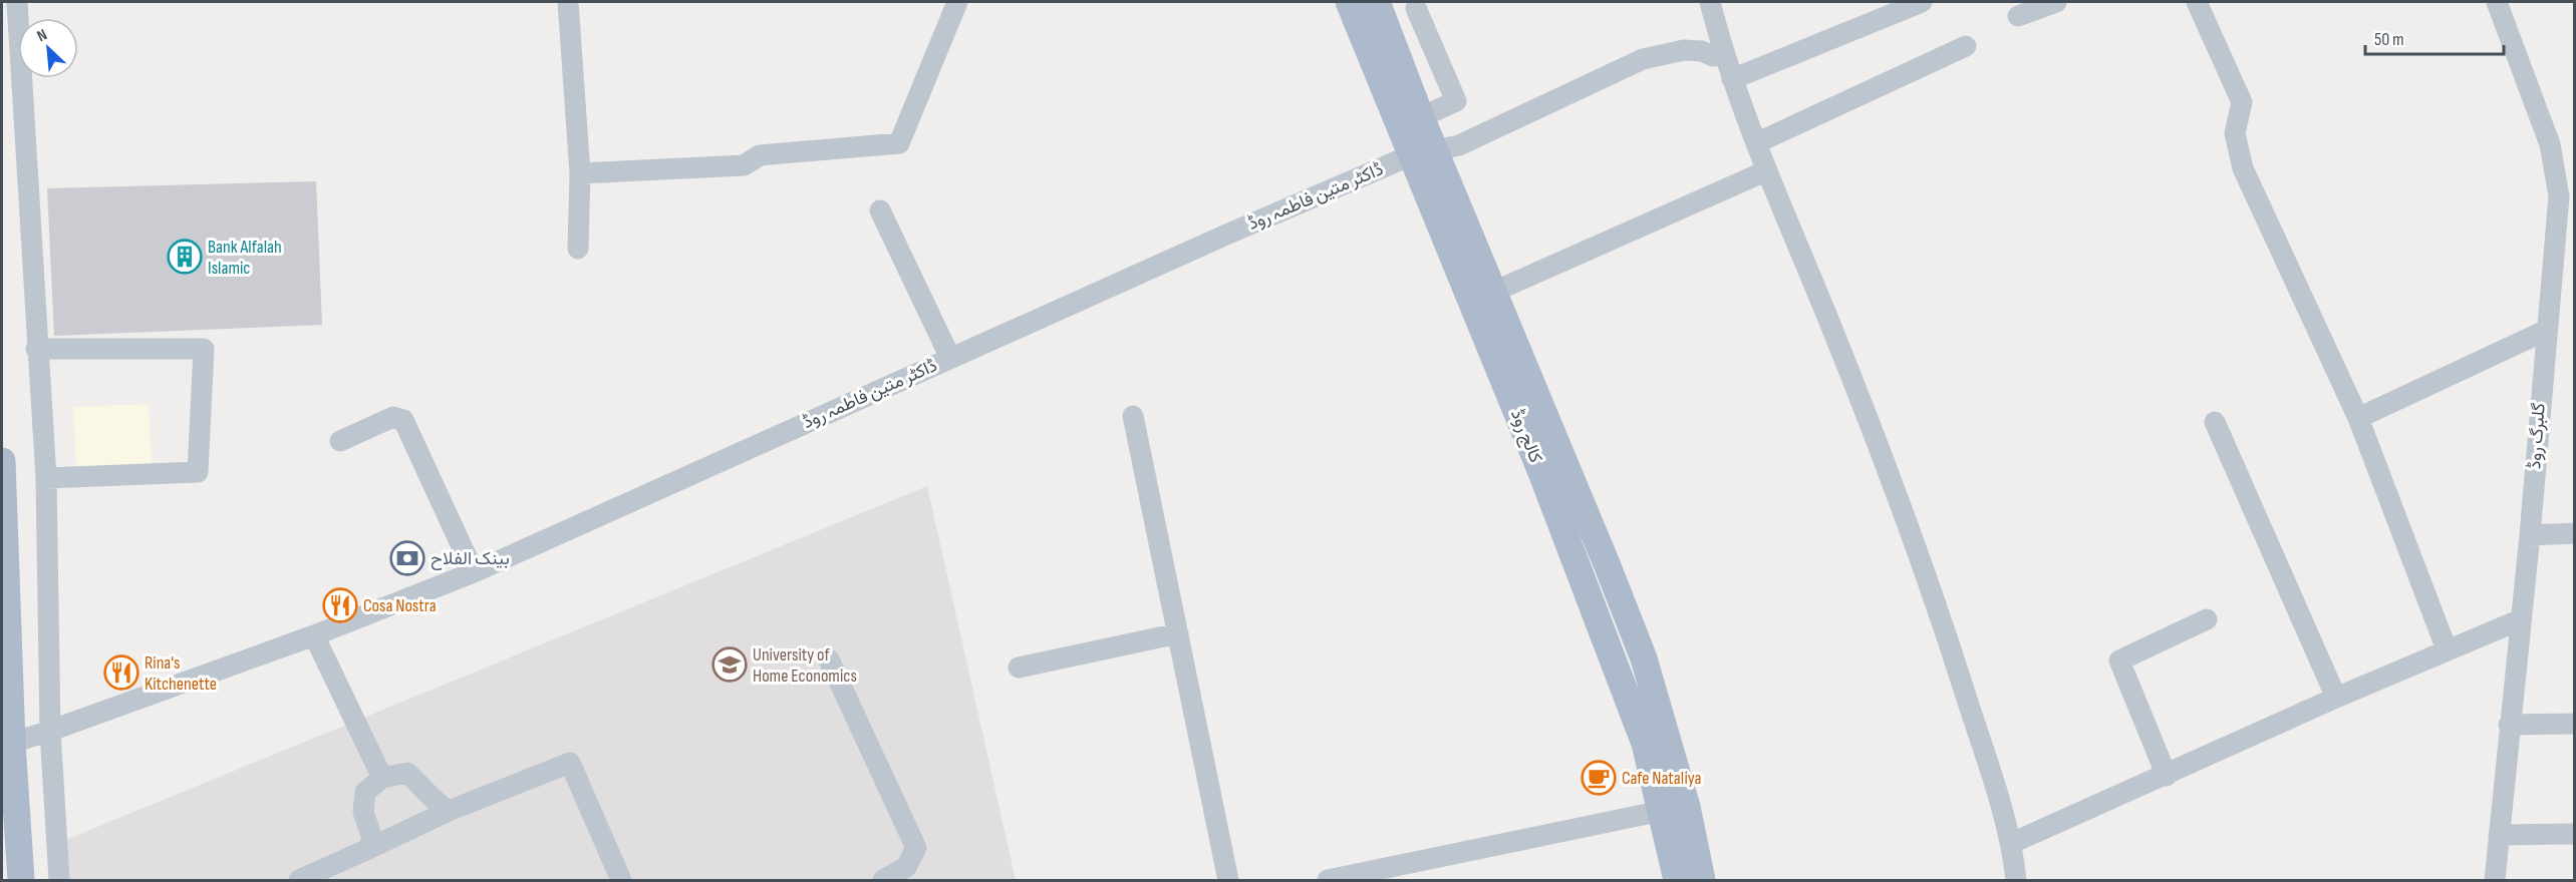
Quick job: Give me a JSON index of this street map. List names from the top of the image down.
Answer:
{
  "streets": {
    "main road": ["کالج روڈ"],
    "street": ["ڈاکٹر متین فاطمہ روڈ", "گلبرگ روڈ"]
  },
  "crossings": [
    ["ڈاکٹر متین فاطمہ روڈ", "کالج روڈ"]
  ],
  "places": {
    "building": ["Bank Alfalah Islamic"],
    "bank": ["بینک الفلاح"],
    "restaurant": ["Cosa Nostra", "Rina's Kitchenette"],
    "school or university": ["University of Home Economics"],
    "cafe": ["Cafe Nataliya"]
  },
  "scale_bar": "50 m",
  "north": "top left"
}
